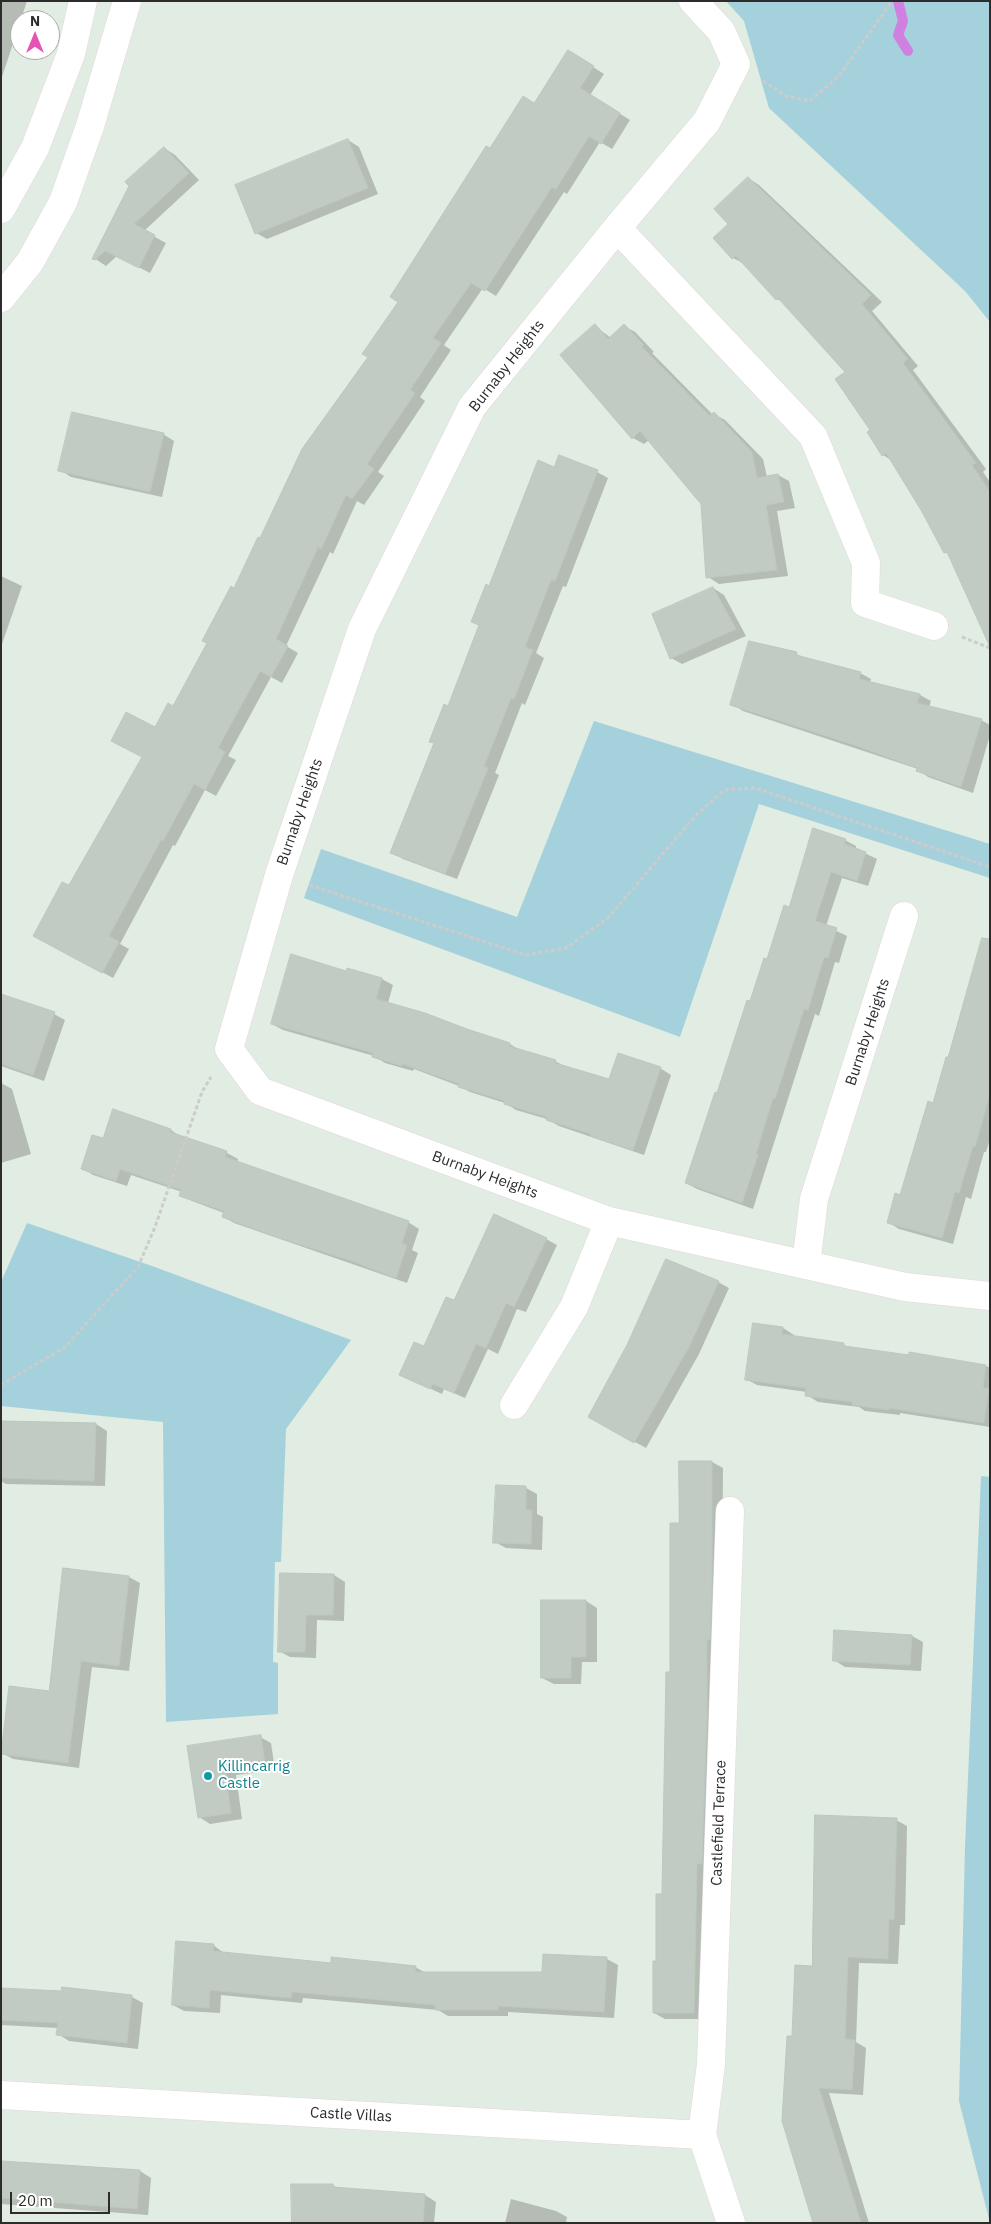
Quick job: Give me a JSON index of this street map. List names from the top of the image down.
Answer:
{
  "streets": {
    "street": ["Burnaby Heights", "Castlefield Terrace", "Castle Villas"]
  },
  "crossings": [
    ["Castlefield Terrace", "Castle Villas"]
  ],
  "places": ["Killincarrig Castle"],
  "scale_bar": "20 m",
  "north": "top"
}
